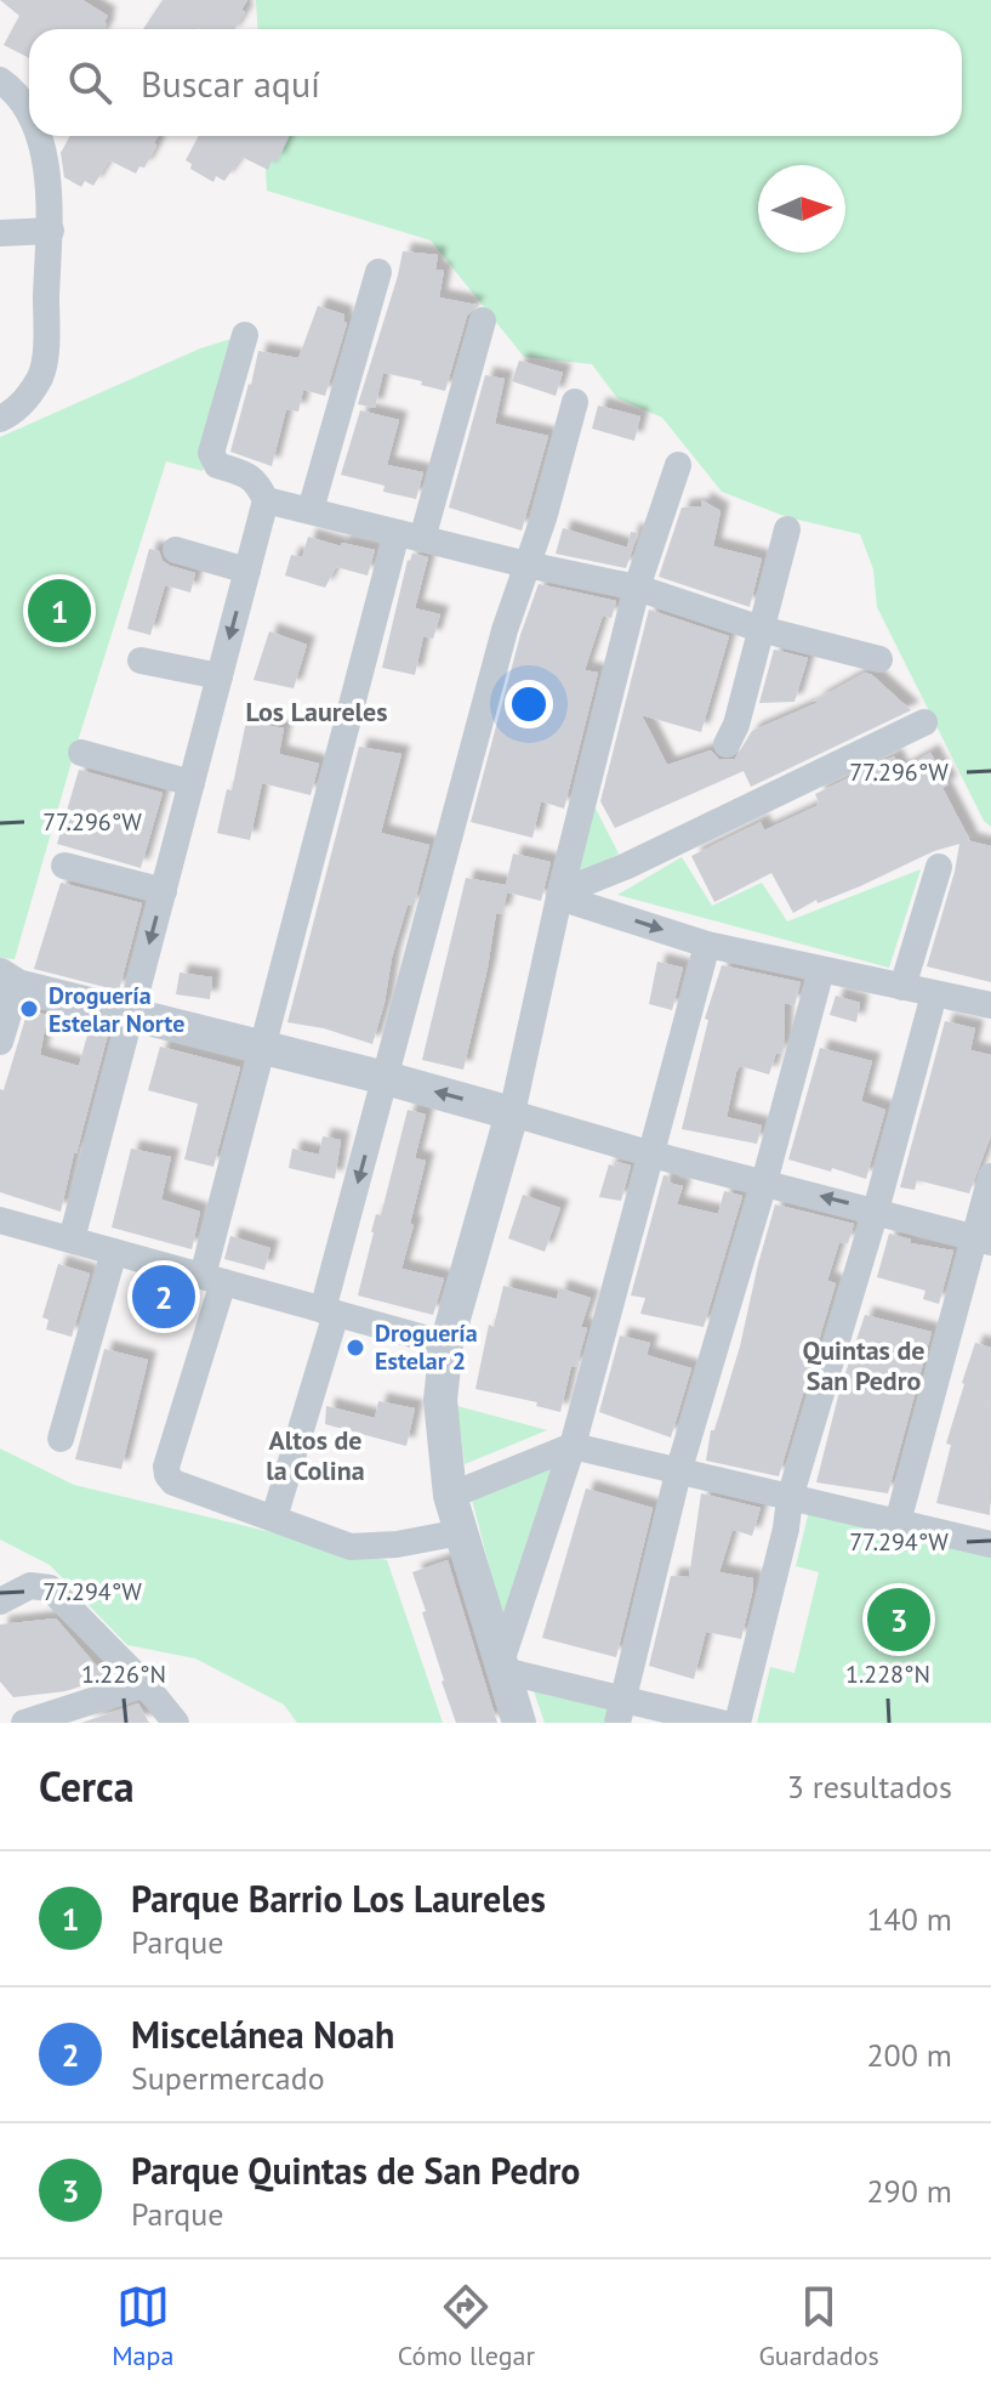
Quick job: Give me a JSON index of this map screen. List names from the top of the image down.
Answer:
{
  "districts": ["Los Laureles", "Quintas de San Pedro", "Altos de la Colina"],
  "places": ["Droguería Estelar Norte", "Droguería Estelar 2"],
  "north": "right",
  "page": {
    "search": "Buscar aquí",
    "pins": ["1", "2", "3"],
    "heading": ["Cerca", "3 resultados"],
    "list": [
      {
        "mark": "1",
        "name": "Parque Barrio Los Laureles",
        "note": "Parque",
        "value": "140 m"
      },
      {
        "mark": "2",
        "name": "Miscelánea Noah",
        "note": "Supermercado",
        "value": "200 m"
      },
      {
        "mark": "3",
        "name": "Parque Quintas de San Pedro",
        "note": "Parque",
        "value": "290 m"
      }
    ],
    "nav": ["Mapa", "Cómo llegar", "Guardados"]
  },
  "coordinates": [
    "77.296°W",
    "77.294°W",
    "1.226°N",
    "1.228°N"
  ]
}
